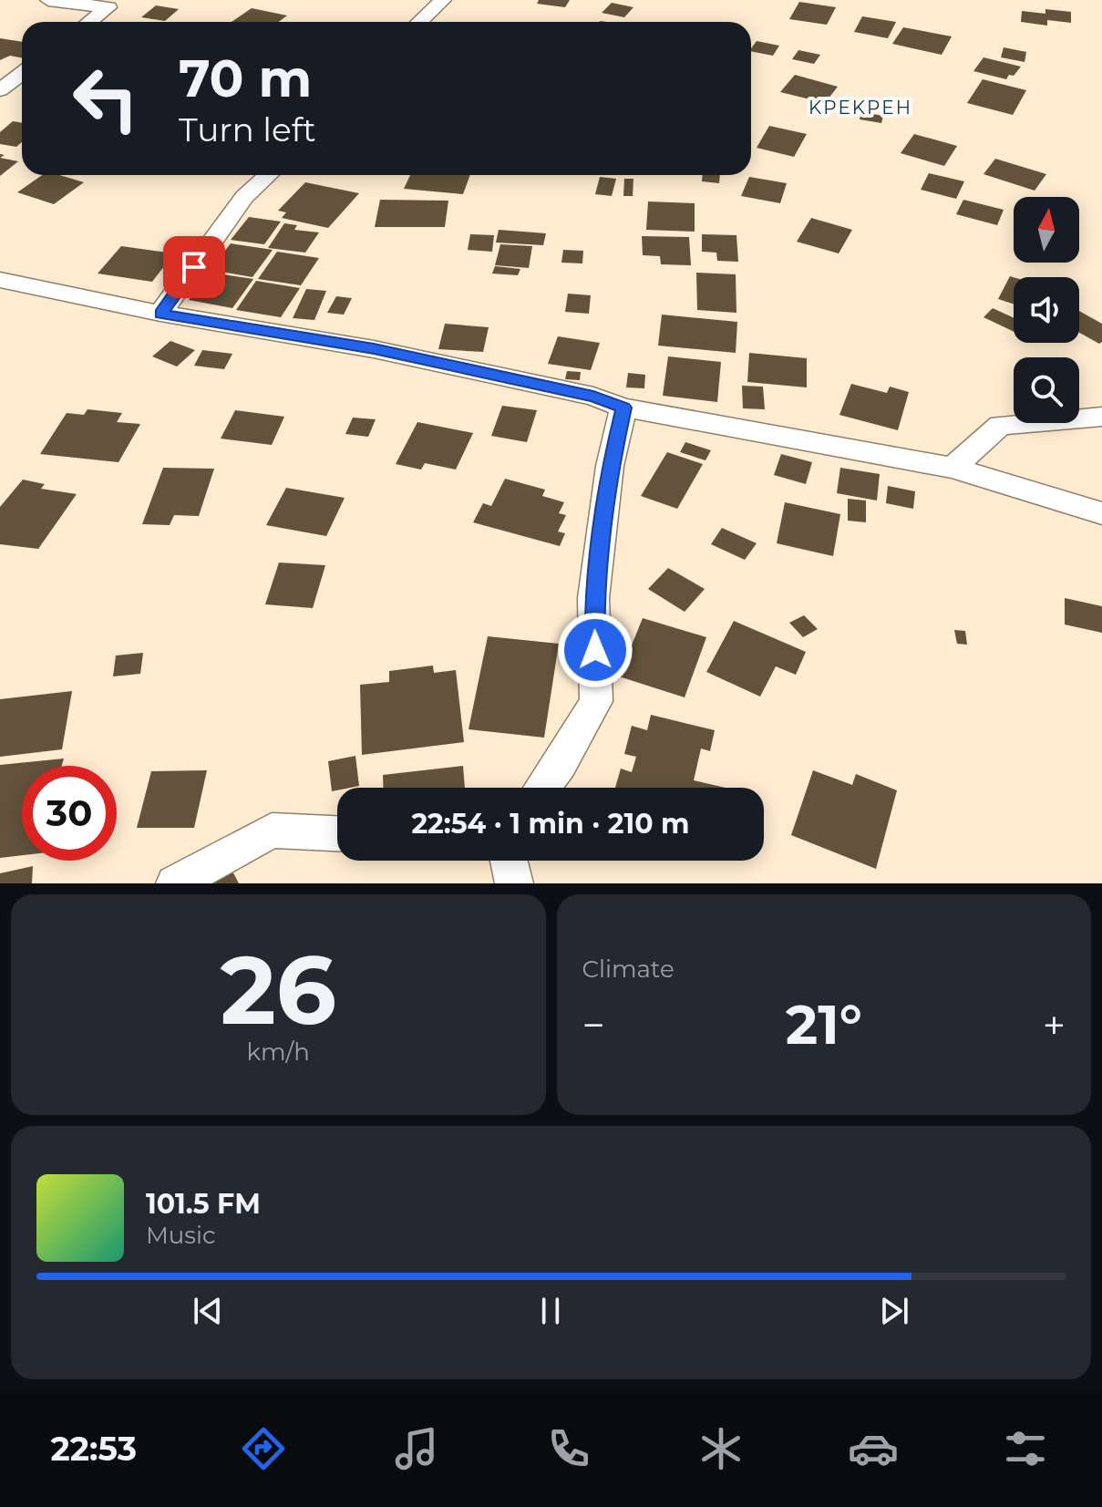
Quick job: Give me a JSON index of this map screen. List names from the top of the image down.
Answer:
{
  "districts": ["KPEKPEH"],
  "north": "top",
  "page": {
    "turn": ["70 m", "Turn left"],
    "limit": "30",
    "trip": "22:54 · 1 min · 210 m",
    "tile": [
      ["26", "km/h"],
      "Climate"
    ],
    "heat": ["−", "21°", "+"],
    "song": ["101.5 FM", "Music"],
    "tabs": "22:53"
  }
}
